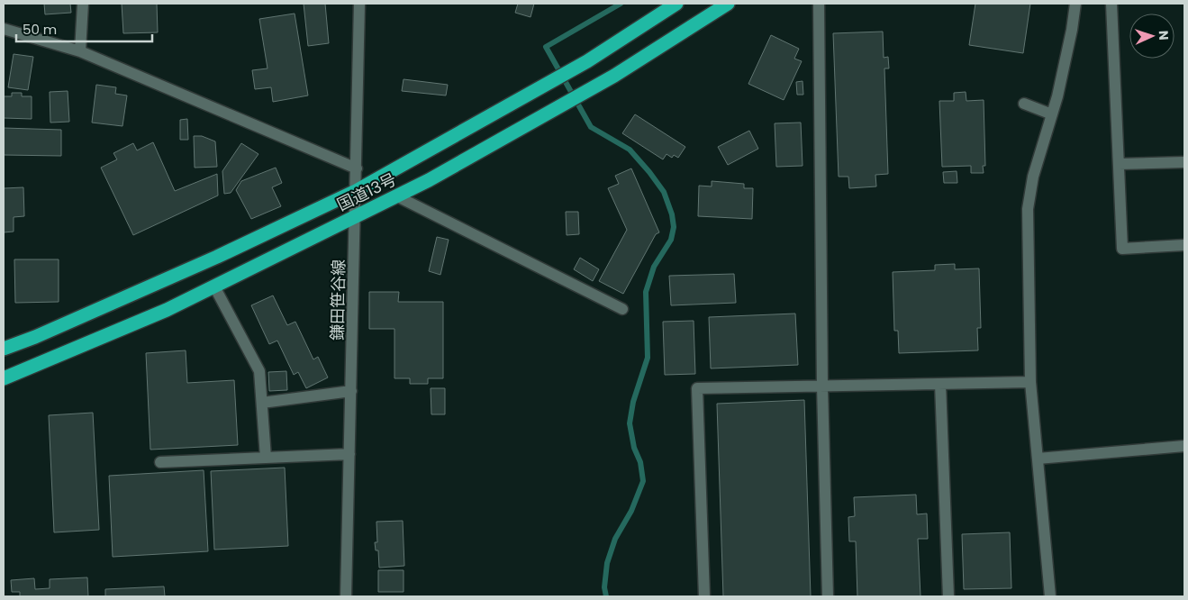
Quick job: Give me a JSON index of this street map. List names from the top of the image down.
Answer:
{
  "streets": {
    "highway": ["国道13号"],
    "street": ["鎌田笹谷線"]
  },
  "crossings": [
    ["国道13号", "鎌田笹谷線"]
  ],
  "scale_bar": "50 m",
  "north": "right"
}
